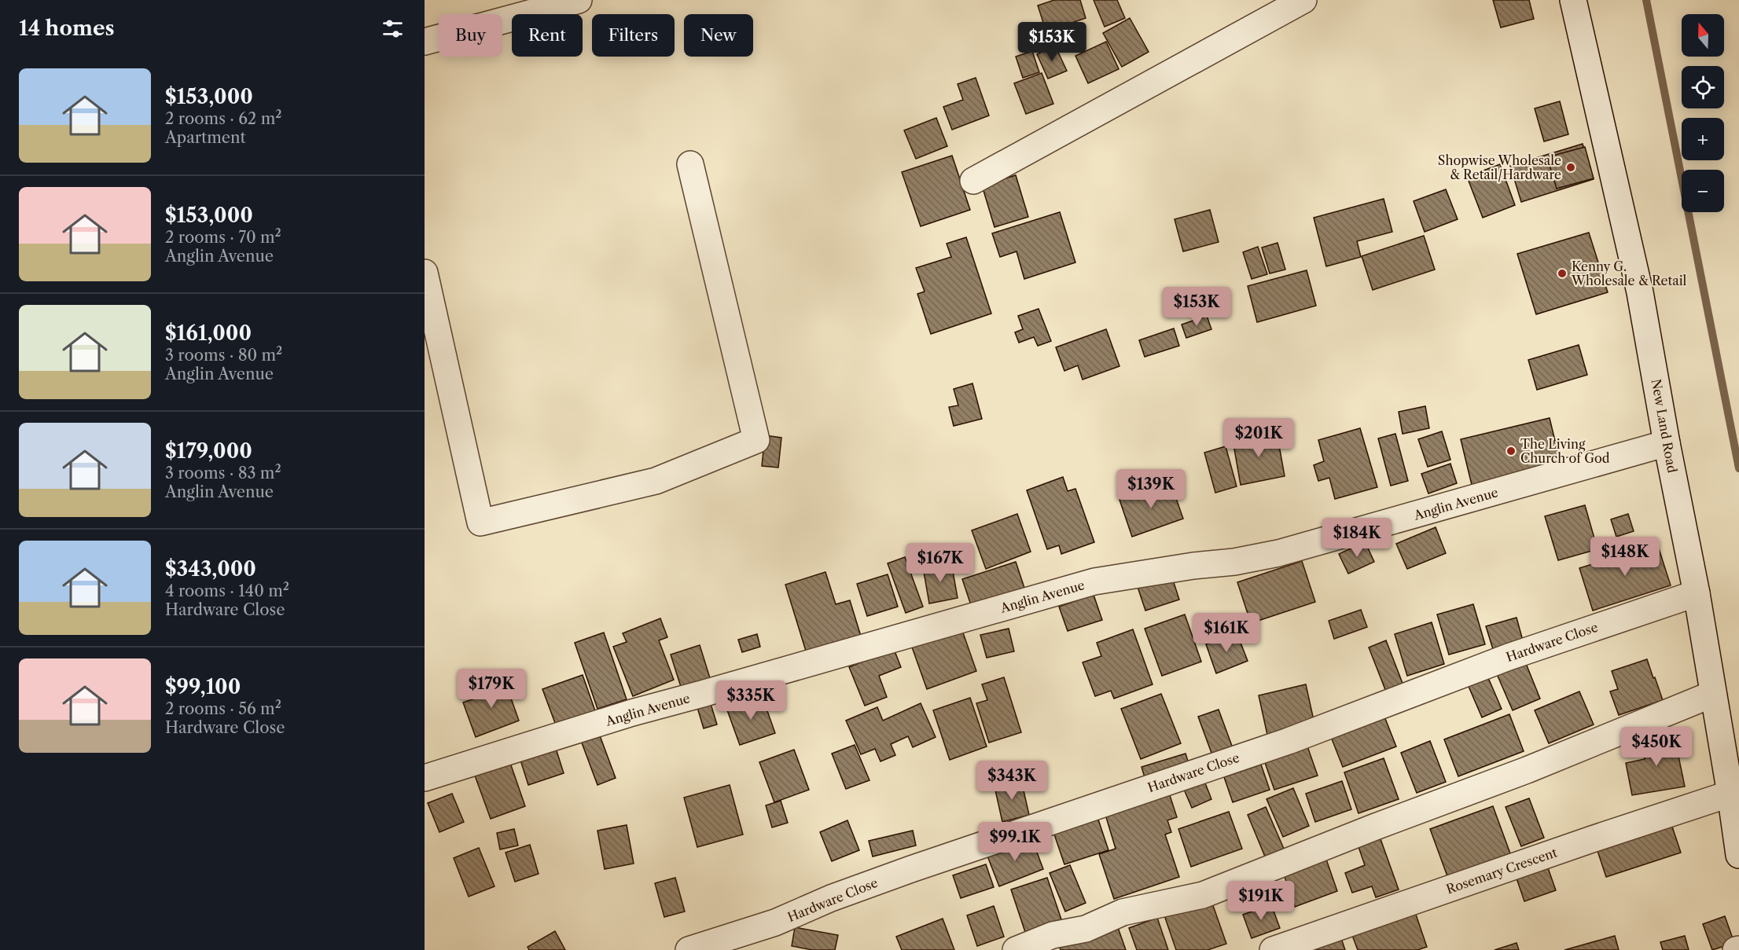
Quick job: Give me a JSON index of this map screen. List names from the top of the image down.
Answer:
{
  "streets": {
    "street": [
      "New Land Road",
      "Anglin Avenue",
      "Hardware Close",
      "Rosemary Crescent"
    ]
  },
  "crossings": [
    ["New Land Road", "Anglin Avenue"],
    ["New Land Road", "Hardware Close"],
    ["New Land Road", "Rosemary Crescent"]
  ],
  "places": ["Shopwise Wholesale & Retail/Hardware", "Kenny G. Wholesale & Retail", "The Living Church of God"],
  "north": "top",
  "page": {
    "heading": "14 homes",
    "map_buttons": ["+", "−"],
    "chip": [
      "Buy",
      "Rent",
      "Filters",
      "New"
    ],
    "price": [
      "$153K",
      "$153K",
      "$201K",
      "$139K",
      "$184K",
      "$148K",
      "$167K",
      "$161K",
      "$179K",
      "$335K",
      "$450K",
      "$343K",
      "$99.1K",
      "$191K"
    ],
    "list": [
      {
        "name": "$153,000",
        "note": "2 rooms · 62 m² · Apartment"
      },
      {
        "name": "$153,000",
        "note": "2 rooms · 70 m² · Anglin Avenue"
      },
      {
        "name": "$161,000",
        "note": "3 rooms · 80 m² · Anglin Avenue"
      },
      {
        "name": "$179,000",
        "note": "3 rooms · 83 m² · Anglin Avenue"
      },
      {
        "name": "$343,000",
        "note": "4 rooms · 140 m² · Hardware Close"
      },
      {
        "name": "$99,100",
        "note": "2 rooms · 56 m² · Hardware Close"
      }
    ]
  }
}
